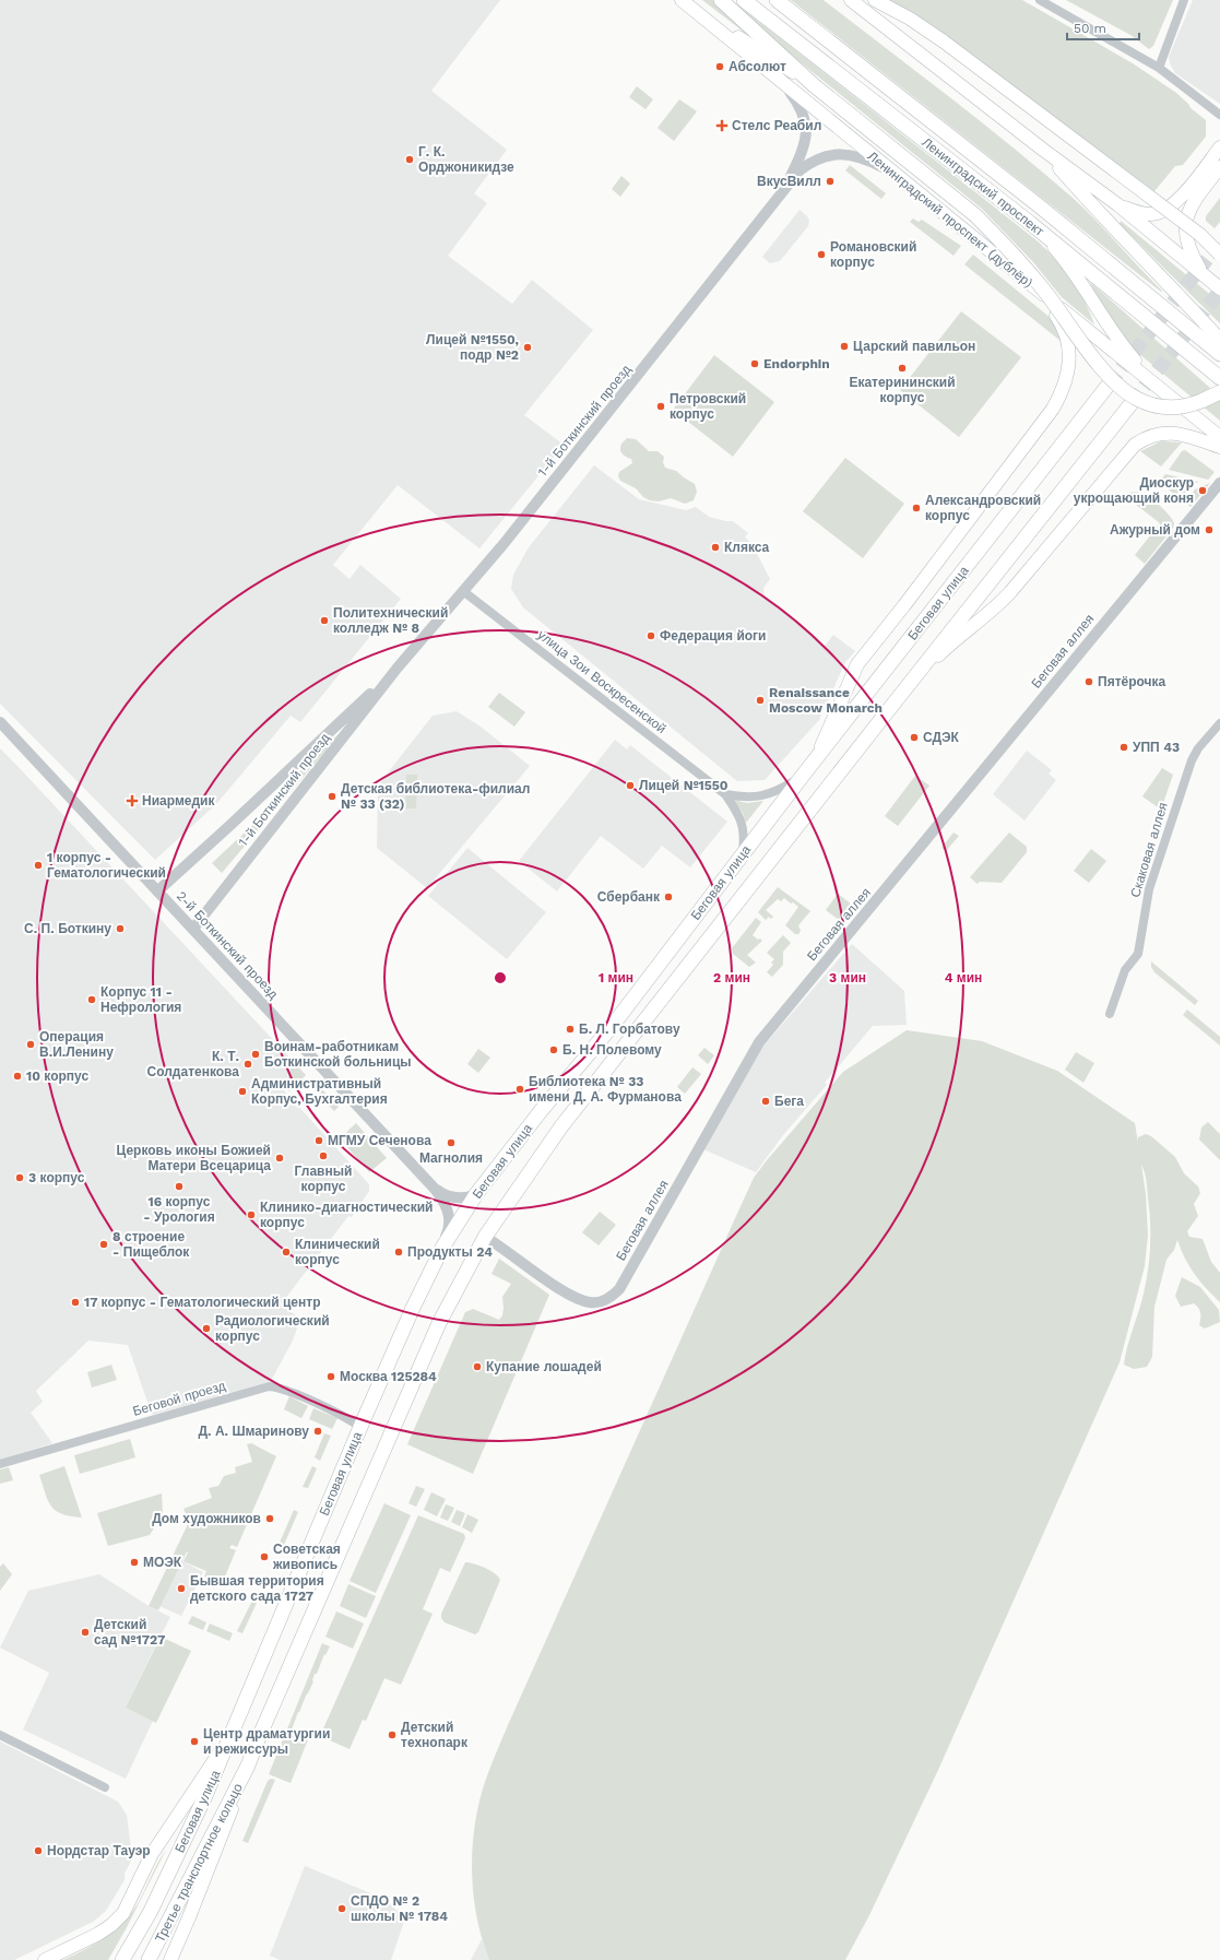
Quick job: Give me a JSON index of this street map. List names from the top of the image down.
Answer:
{
  "streets": {
    "main road": [
      "Ленинградский проспект",
      "Ленинградский проспект (дублёр)",
      "Беговая улица",
      "Третье транспортное кольцо"
    ],
    "street": [
      "1-й Боткинский проезд",
      "Беговая аллея",
      "улица Зои Воскресенской",
      "Скаковая аллея",
      "2-й Боткинский проезд",
      "Беговой проезд"
    ]
  },
  "crossings": [
    ["Ленинградский проспект (дублёр)", "1-й Боткинский проезд"],
    ["1-й Боткинский проезд", "улица Зои Воскресенской"],
    ["1-й Боткинский проезд", "2-й Боткинский проезд"],
    ["Беговая улица", "Беговая аллея"],
    ["Беговая улица", "улица Зои Воскресенской"],
    ["Беговая улица", "2-й Боткинский проезд"],
    ["Беговая улица", "Беговой проезд"],
    ["Беговая улица", "Третье транспортное кольцо"]
  ],
  "places": {
    "other": [
      "Абсолют",
      "Г. К. Орджоникидзе",
      "ВкусВилл",
      "Романовский корпус",
      "Царский павильон",
      "Лицей №1550, подр №2",
      "Endorphin",
      "Екатерининский корпус",
      "Петровский корпус",
      "Диоскур укрощающий коня",
      "Александровский корпус",
      "Ажурный дом",
      "Клякса",
      "Политехнический колледж № 8",
      "Федерация йоги",
      "Пятёрочка",
      "Renaissance Moscow Monarch",
      "СДЭК",
      "УПП 43",
      "Лицей №1550",
      "Детская библиотека-филиал № 33 (32)",
      "1 корпус - Гематологический",
      "Сбербанк",
      "С. П. Боткину",
      "Корпус 11 - Нефрология",
      "Б. Л. Горбатову",
      "Операция В.И.Ленину",
      "Б. Н. Полевому",
      "Воинам-работникам Боткинской больницы",
      "К. Т. Солдатенкова",
      "10 корпус",
      "Библиотека № 33 имени Д. А. Фурманова",
      "Административный Корпус, Бухгалтерия",
      "Бега",
      "МГМУ Сеченова",
      "Магнолия",
      "Главный корпус",
      "Церковь иконы Божией Матери Всецарица",
      "3 корпус",
      "16 корпус - Урология",
      "Клинико-диагностический корпус",
      "8 строение - Пищеблок",
      "Клинический корпус",
      "Продукты 24",
      "17 корпус - Гематологический центр",
      "Радиологический корпус",
      "Купание лошадей",
      "Москва 125284",
      "Д. А. Шмаринову",
      "Дом художников",
      "Советская живопись",
      "МОЭК",
      "Бывшая территория детского сада 1727",
      "Детский сад №1727",
      "Детский технопарк",
      "Центр драматургии и режиссуры",
      "Нордстар Тауэр",
      "СПДО № 2 школы № 1784"
    ],
    "health": ["Стелс Реабил", "Ниармедик"]
  },
  "scale_bar": "50 m",
  "rings": [
    "1 мин",
    "2 мин",
    "3 мин",
    "4 мин"
  ]
}
